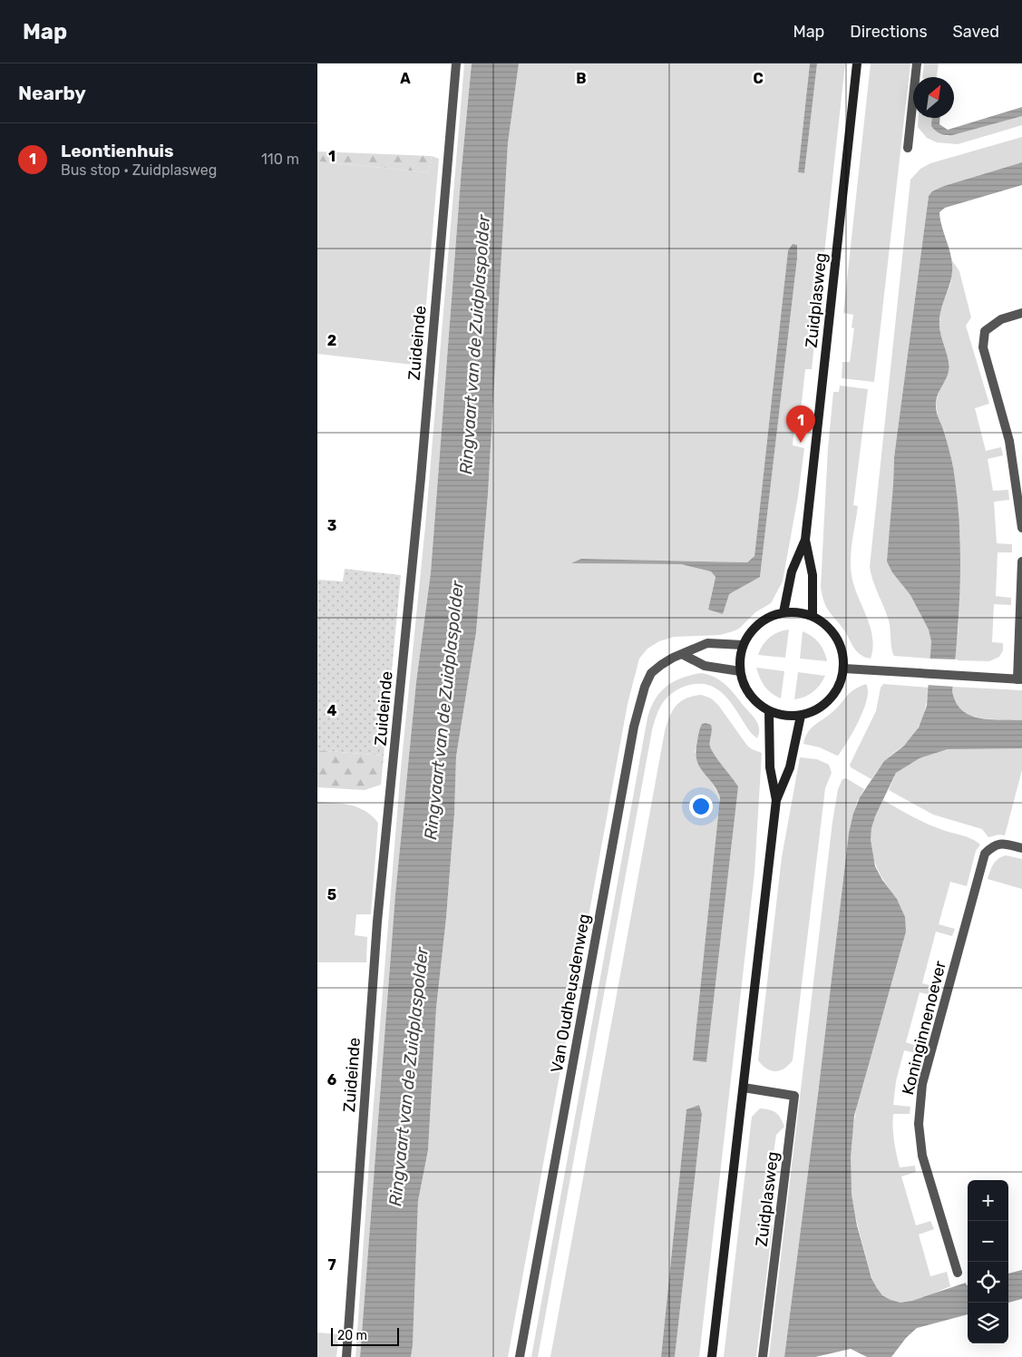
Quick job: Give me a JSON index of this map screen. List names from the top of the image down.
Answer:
{
  "streets": {
    "main road": ["Zuidplasweg"],
    "street": ["Zuideinde", "Van Oudheusdenweg", "Koninginnenoever"]
  },
  "crossings": [
    ["Zuidplasweg", "Van Oudheusdenweg"]
  ],
  "water": ["Ringvaart van de Zuidplaspolder"],
  "scale_bar": "20 m",
  "north": "top right",
  "page": {
    "header": "Map",
    "nav": ["Map", "Directions", "Saved"],
    "heading": "Nearby",
    "list": [
      {
        "mark": "1",
        "name": "Leontienhuis",
        "note": "Bus stop · Zuidplasweg",
        "value": "110 m"
      }
    ],
    "pins": "1",
    "map_buttons": ["+", "−"],
    "scale": "20 m"
  },
  "grid": {
    "columns": ["A", "B", "C"],
    "rows": [
      "1",
      "2",
      "3",
      "4",
      "5",
      "6",
      "7"
    ]
  }
}
